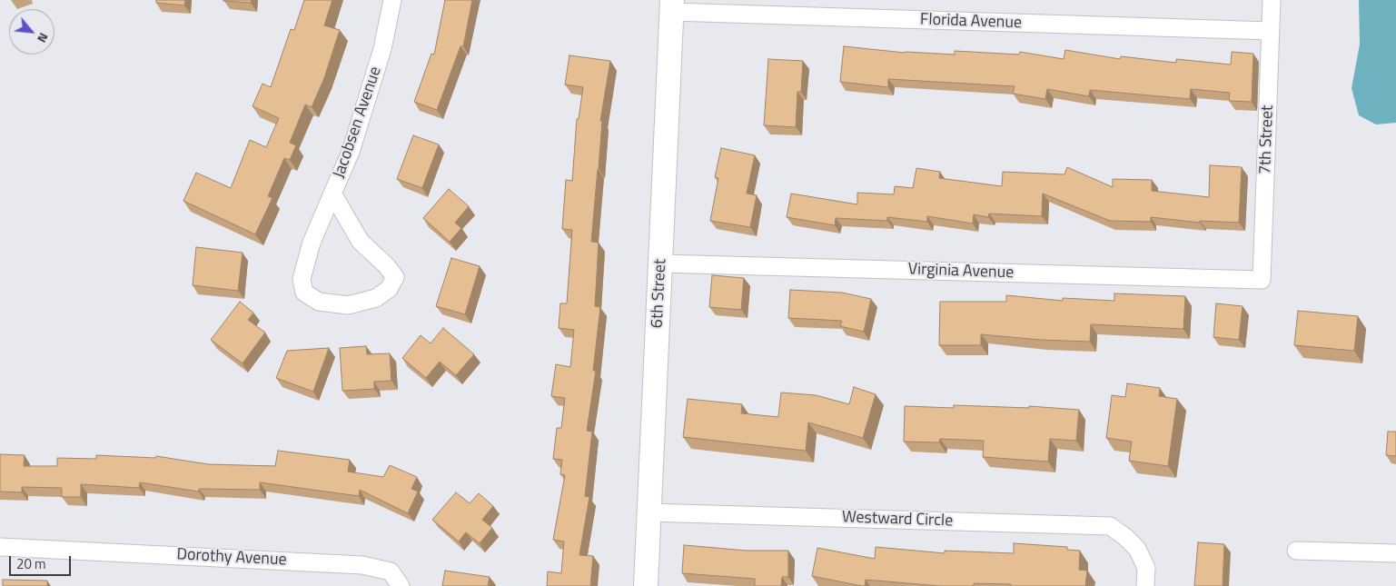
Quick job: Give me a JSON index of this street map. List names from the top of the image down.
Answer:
{
  "streets": {
    "street": [
      "Florida Avenue",
      "Jacobsen Avenue",
      "7th Street",
      "Virginia Avenue",
      "6th Street",
      "Westward Circle",
      "Dorothy Avenue"
    ]
  },
  "crossings": [
    ["Florida Avenue", "7th Street"],
    ["Florida Avenue", "6th Street"],
    ["7th Street", "Virginia Avenue"],
    ["Virginia Avenue", "6th Street"],
    ["6th Street", "Westward Circle"]
  ],
  "scale_bar": "20 m",
  "north": "bottom right"
}
